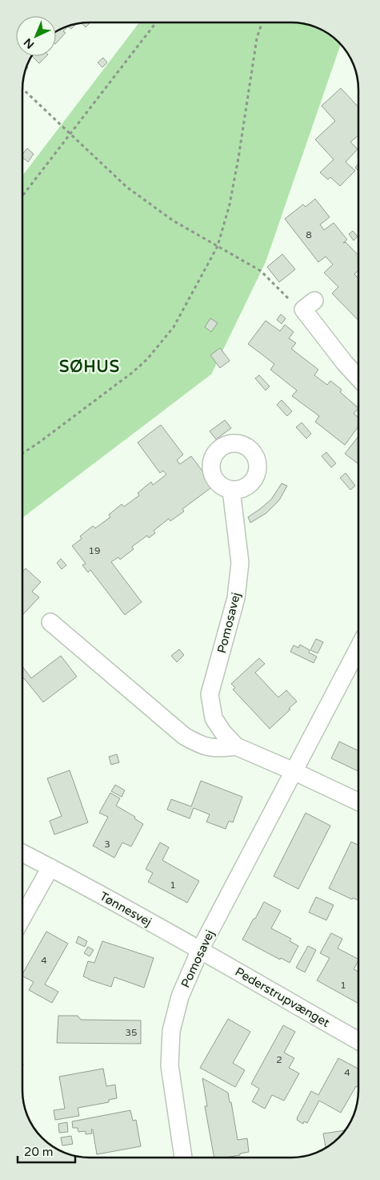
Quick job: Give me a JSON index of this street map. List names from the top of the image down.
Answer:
{
  "streets": {
    "street": ["Pomosavej", "Tønnesvej", "Pederstrupvænget"]
  },
  "crossings": [
    ["Pomosavej", "Tønnesvej"],
    ["Pomosavej", "Pederstrupvænget"],
    ["Tønnesvej", "Pederstrupvænget"]
  ],
  "districts": ["SØHUS"],
  "house_numbers": [
    "8",
    "19",
    "3",
    "1",
    "4",
    "1",
    "35",
    "2",
    "4"
  ],
  "scale_bar": "20 m",
  "north": "bottom left"
}
